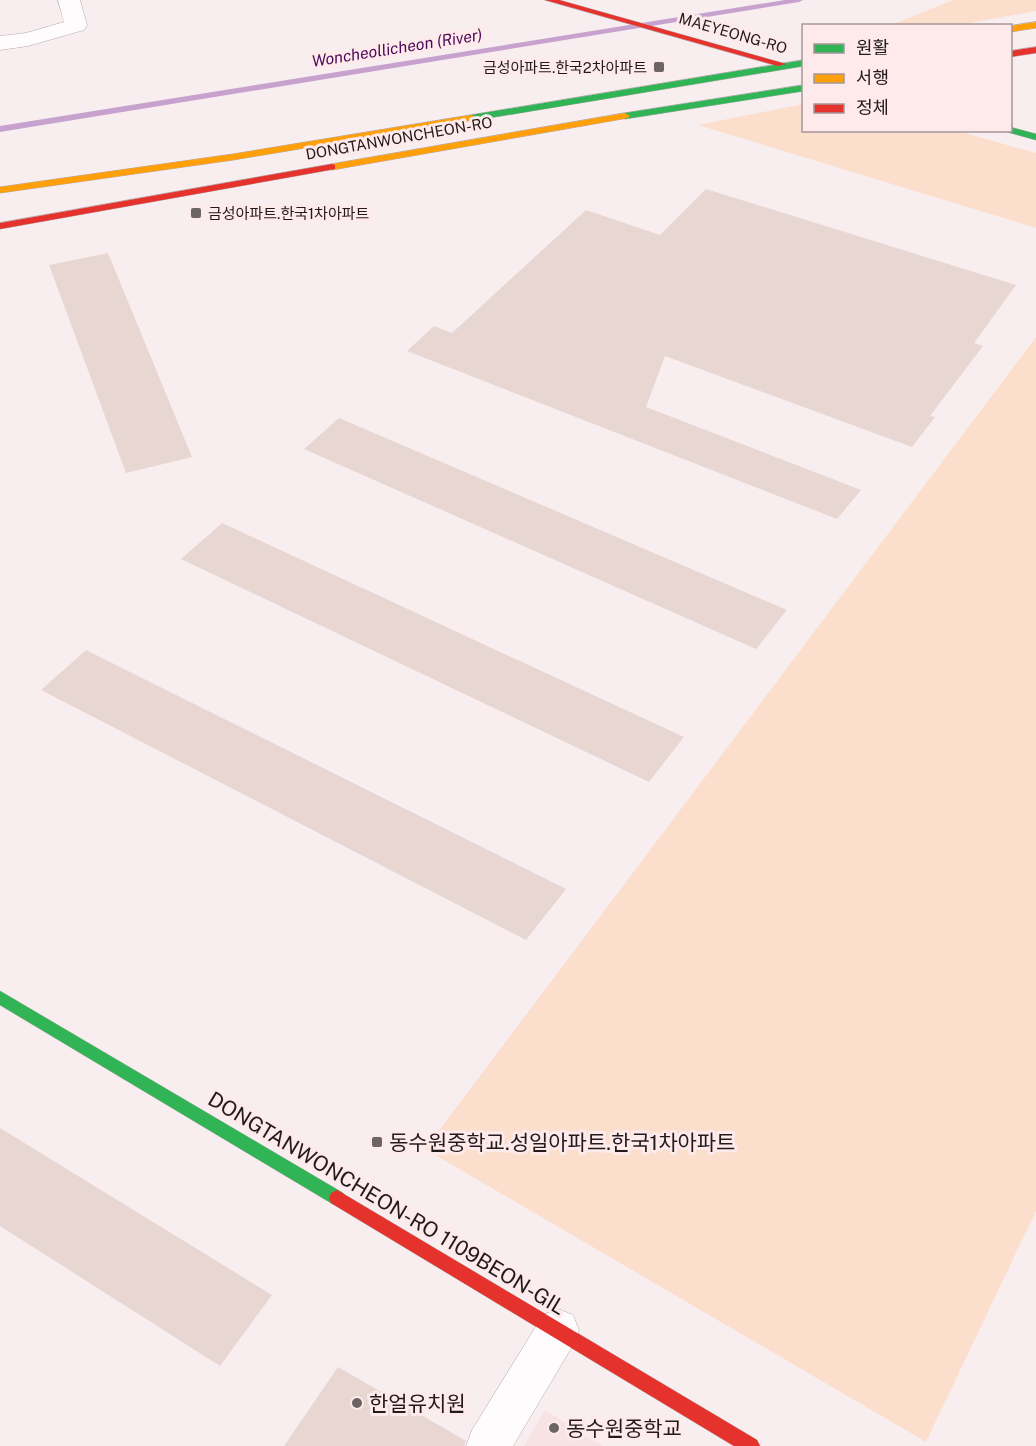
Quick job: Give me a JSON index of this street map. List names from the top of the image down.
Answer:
{
  "streets": {
    "main road": ["MAEYEONG-RO", "DONGTANWONCHEON-RO", "DONGTANWONCHEON-RO 1109BEON-GIL"]
  },
  "crossings": [
    ["MAEYEONG-RO", "DONGTANWONCHEON-RO"]
  ],
  "water": ["Woncheollicheon (River)"],
  "places": {
    "transit": ["금성아파트.한국2차아파트", "금성아파트.한국1차아파트", "동수원중학교.성일아파트.한국1차아파트"],
    "other": ["한얼유치원", "동수원중학교"]
  },
  "legend": ["원활", "서행", "정체"]
}
